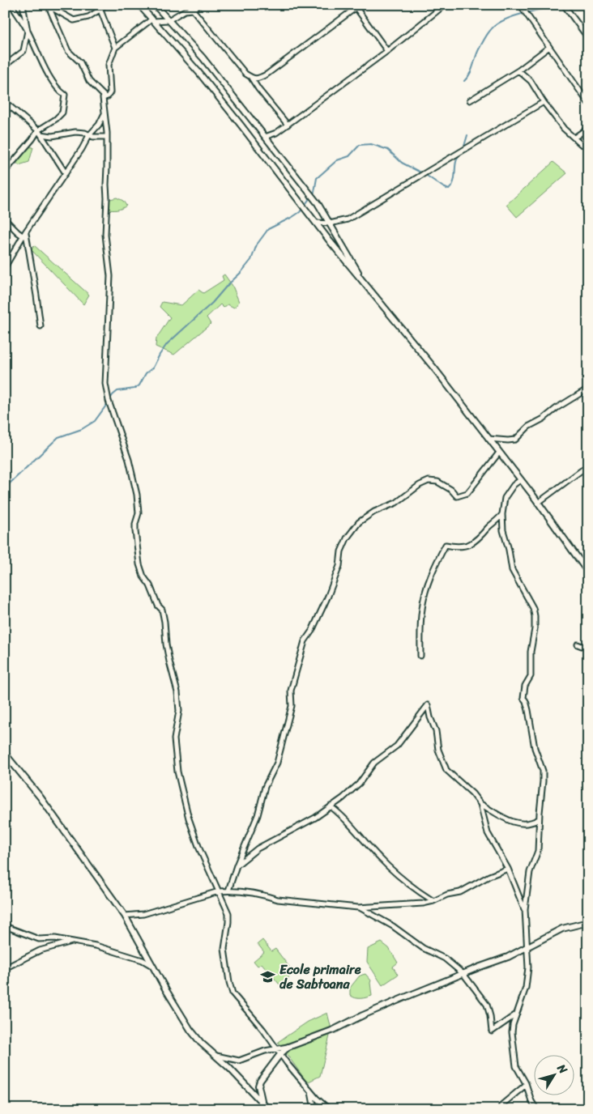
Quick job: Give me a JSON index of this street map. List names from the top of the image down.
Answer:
{
  "places": {
    "school or university": ["Ecole primaire de Sabtoana"]
  },
  "north": "top right"
}
